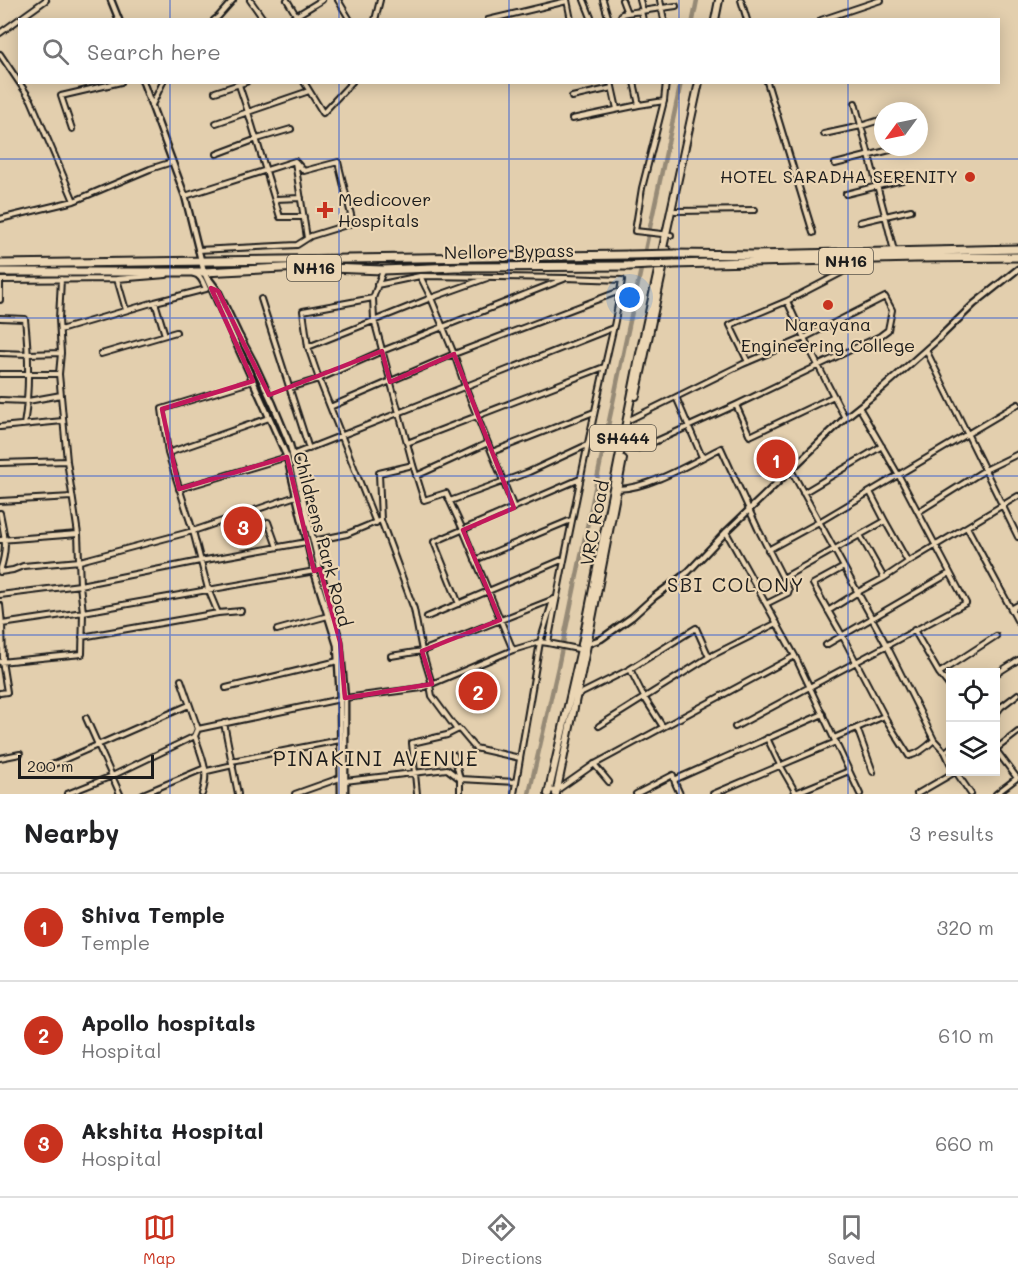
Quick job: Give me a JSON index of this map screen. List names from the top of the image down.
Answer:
{
  "streets": {
    "highway": ["Nellore Bypass", "NH16"],
    "main road": ["SH444", "VRC Road"],
    "street": ["Childrens Park Road"]
  },
  "crossings": [
    ["Nellore Bypass", "Childrens Park Road"],
    ["SH444", "VRC Road"]
  ],
  "districts": ["SBI COLONY", "PINAKINI AVENUE"],
  "places": {
    "other": ["HOTEL SARADHA SERENITY", "Narayana Engineering College"],
    "health": ["Medicover Hospitals"]
  },
  "scale_bar": "200 m",
  "north": "bottom left",
  "page": {
    "search": "Search here",
    "pins": ["1", "3", "2"],
    "scale": "200 m",
    "heading": ["Nearby", "3 results"],
    "list": [
      {
        "mark": "1",
        "name": "Shiva Temple",
        "note": "Temple",
        "value": "320 m"
      },
      {
        "mark": "2",
        "name": "Apollo hospitals",
        "note": "Hospital",
        "value": "610 m"
      },
      {
        "mark": "3",
        "name": "Akshita Hospital",
        "note": "Hospital",
        "value": "660 m"
      }
    ],
    "nav": ["Map", "Directions", "Saved"]
  }
}
